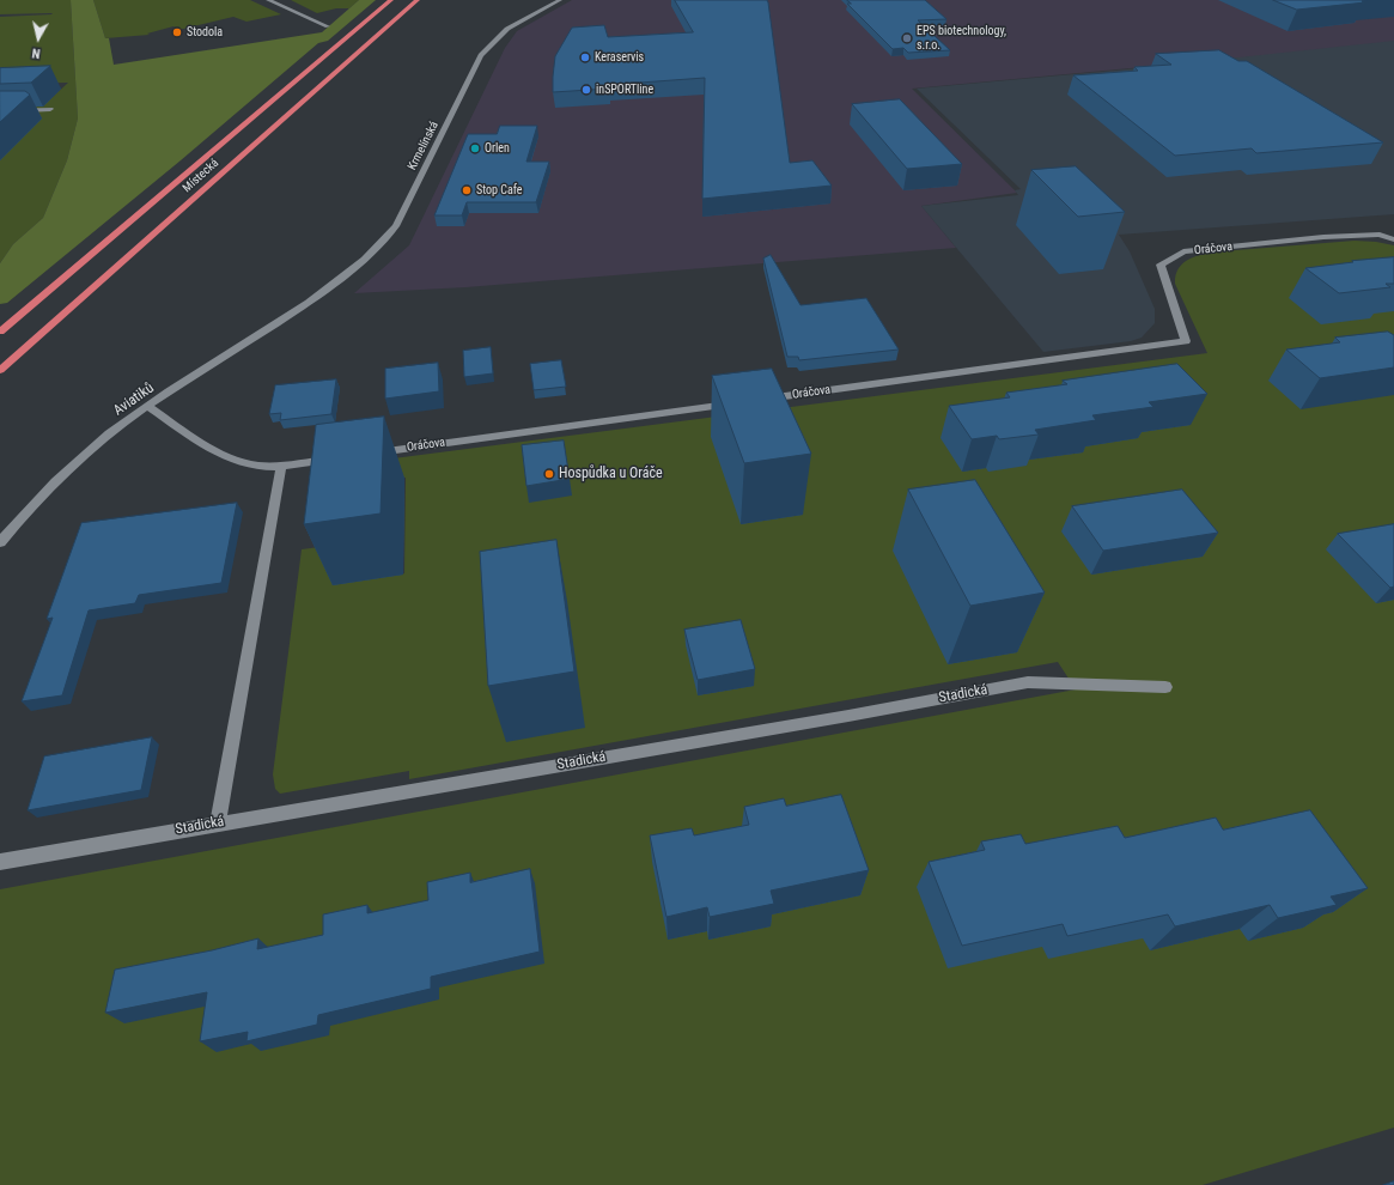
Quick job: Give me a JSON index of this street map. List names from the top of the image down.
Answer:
{
  "streets": {
    "highway": ["Místecká"],
    "street": [
      "Krmelínská",
      "Oráčova",
      "Aviatiků",
      "Stadická"
    ]
  },
  "crossings": [
    ["Krmelínská", "Aviatiků"]
  ],
  "places": [
    "Stodola",
    "EPS biotechnology, s.r.o.",
    "Keraservis",
    "inSPORTline",
    "Orlen",
    "Stop Cafe",
    "Hospůdka u Oráče"
  ],
  "north": "bottom"
}
